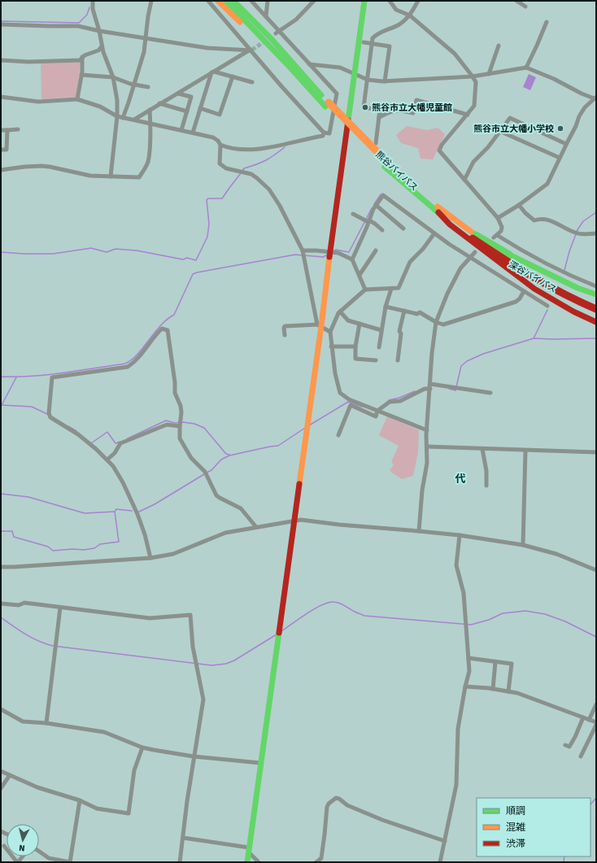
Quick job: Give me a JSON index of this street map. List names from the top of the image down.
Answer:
{
  "streets": {
    "main road": ["熊谷バイパス", "深谷バイパス"]
  },
  "crossings": [
    ["熊谷バイパス", "深谷バイパス"]
  ],
  "districts": ["代"],
  "places": ["熊谷市立大幡児童館", "熊谷市立大幡小学校"],
  "legend": ["順調", "混雑", "渋滞"],
  "north": "bottom"
}
